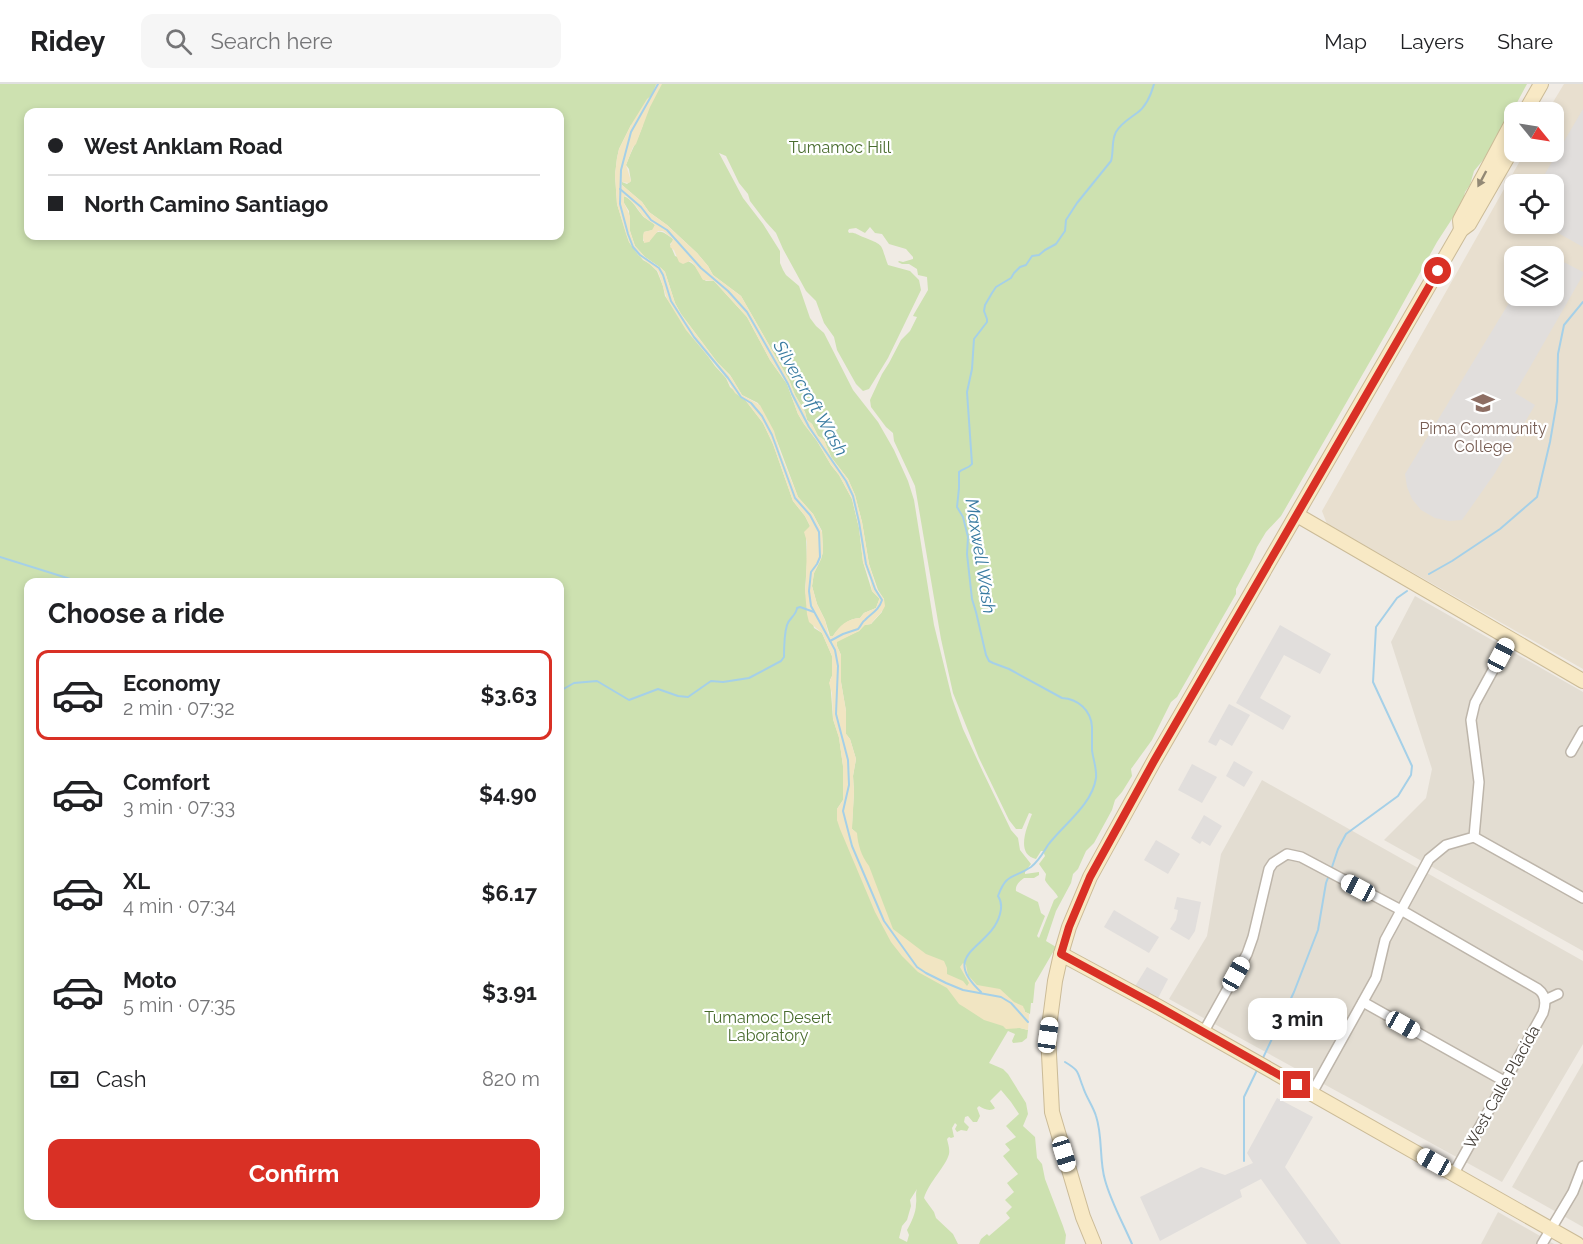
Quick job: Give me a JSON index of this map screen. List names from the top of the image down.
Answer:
{
  "streets": {
    "street": ["West Calle Placida"]
  },
  "water": ["Silvercroft Wash", "Maxwell Wash"],
  "parks": ["Tumamoc Hill", "Tumamoc Desert Laboratory"],
  "places": {
    "school or university": ["Pima Community College"]
  },
  "north": "bottom right",
  "page": {
    "header": "Ridey",
    "search": "Search here",
    "nav": ["Map", "Layers", "Share"],
    "banner": ["West Anklam Road", "North Camino Santiago"],
    "heading": "Choose a ride",
    "list": [
      {
        "name": "Economy",
        "note": "2 min · 07:32",
        "value": "$3.63"
      },
      {
        "name": "Comfort",
        "note": "3 min · 07:33",
        "value": "$4.90"
      },
      {
        "name": "XL",
        "note": "4 min · 07:34",
        "value": "$6.17"
      },
      {
        "name": "Moto",
        "note": "5 min · 07:35",
        "value": "$3.91"
      }
    ],
    "bubble": "3 min",
    "pay": ["Cash", "820 m"],
    "buttons": "Confirm"
  }
}
